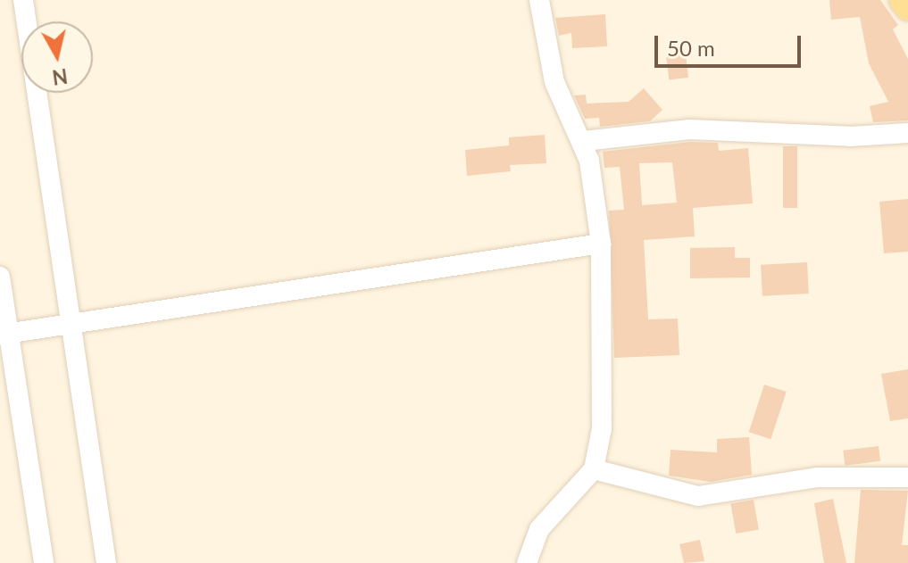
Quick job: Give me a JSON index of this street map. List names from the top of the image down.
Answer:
{
  "scale_bar": "50 m",
  "north": "bottom"
}
